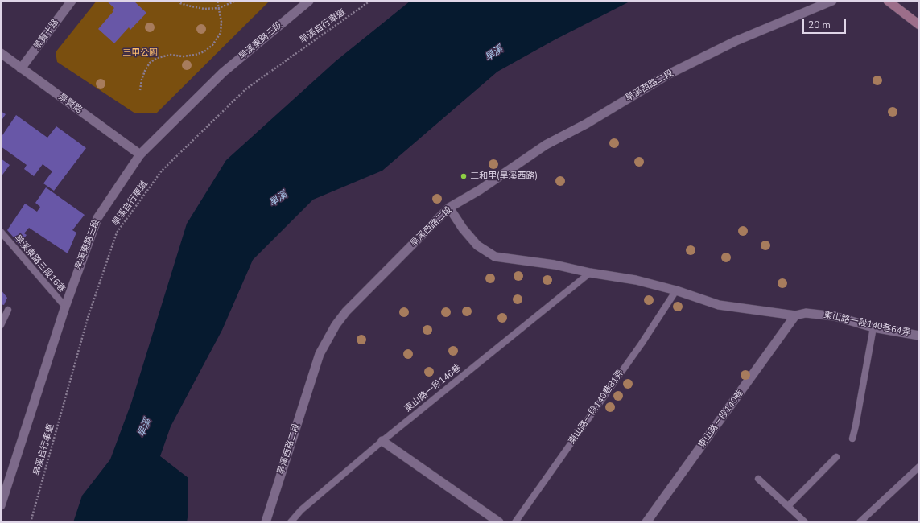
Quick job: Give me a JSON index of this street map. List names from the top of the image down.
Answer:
{
  "streets": {
    "street": [
      "景賢十路",
      "旱溪東路三段",
      "旱溪西路二段",
      "景賢路",
      "東山路一段140巷64弄",
      "東山路一段140巷"
    ],
    "lane": ["旱溪東路三段16巷", "東山路一段146巷", "東山路一段140巷81弄"],
    "path": ["旱溪自行車道"]
  },
  "crossings": [
    ["景賢十路", "景賢路"],
    ["旱溪東路三段", "景賢路"],
    ["旱溪東路三段", "旱溪東路三段16巷"],
    ["旱溪西路二段", "東山路一段140巷64弄"],
    ["東山路一段140巷64弄", "東山路一段146巷"],
    ["東山路一段140巷64弄", "東山路一段140巷81弄"],
    ["東山路一段140巷64弄", "東山路一段140巷"]
  ],
  "water": ["旱溪"],
  "parks": ["三甲公園"],
  "places": ["三和里(旱溪西路)"],
  "scale_bar": "20 m"
}
